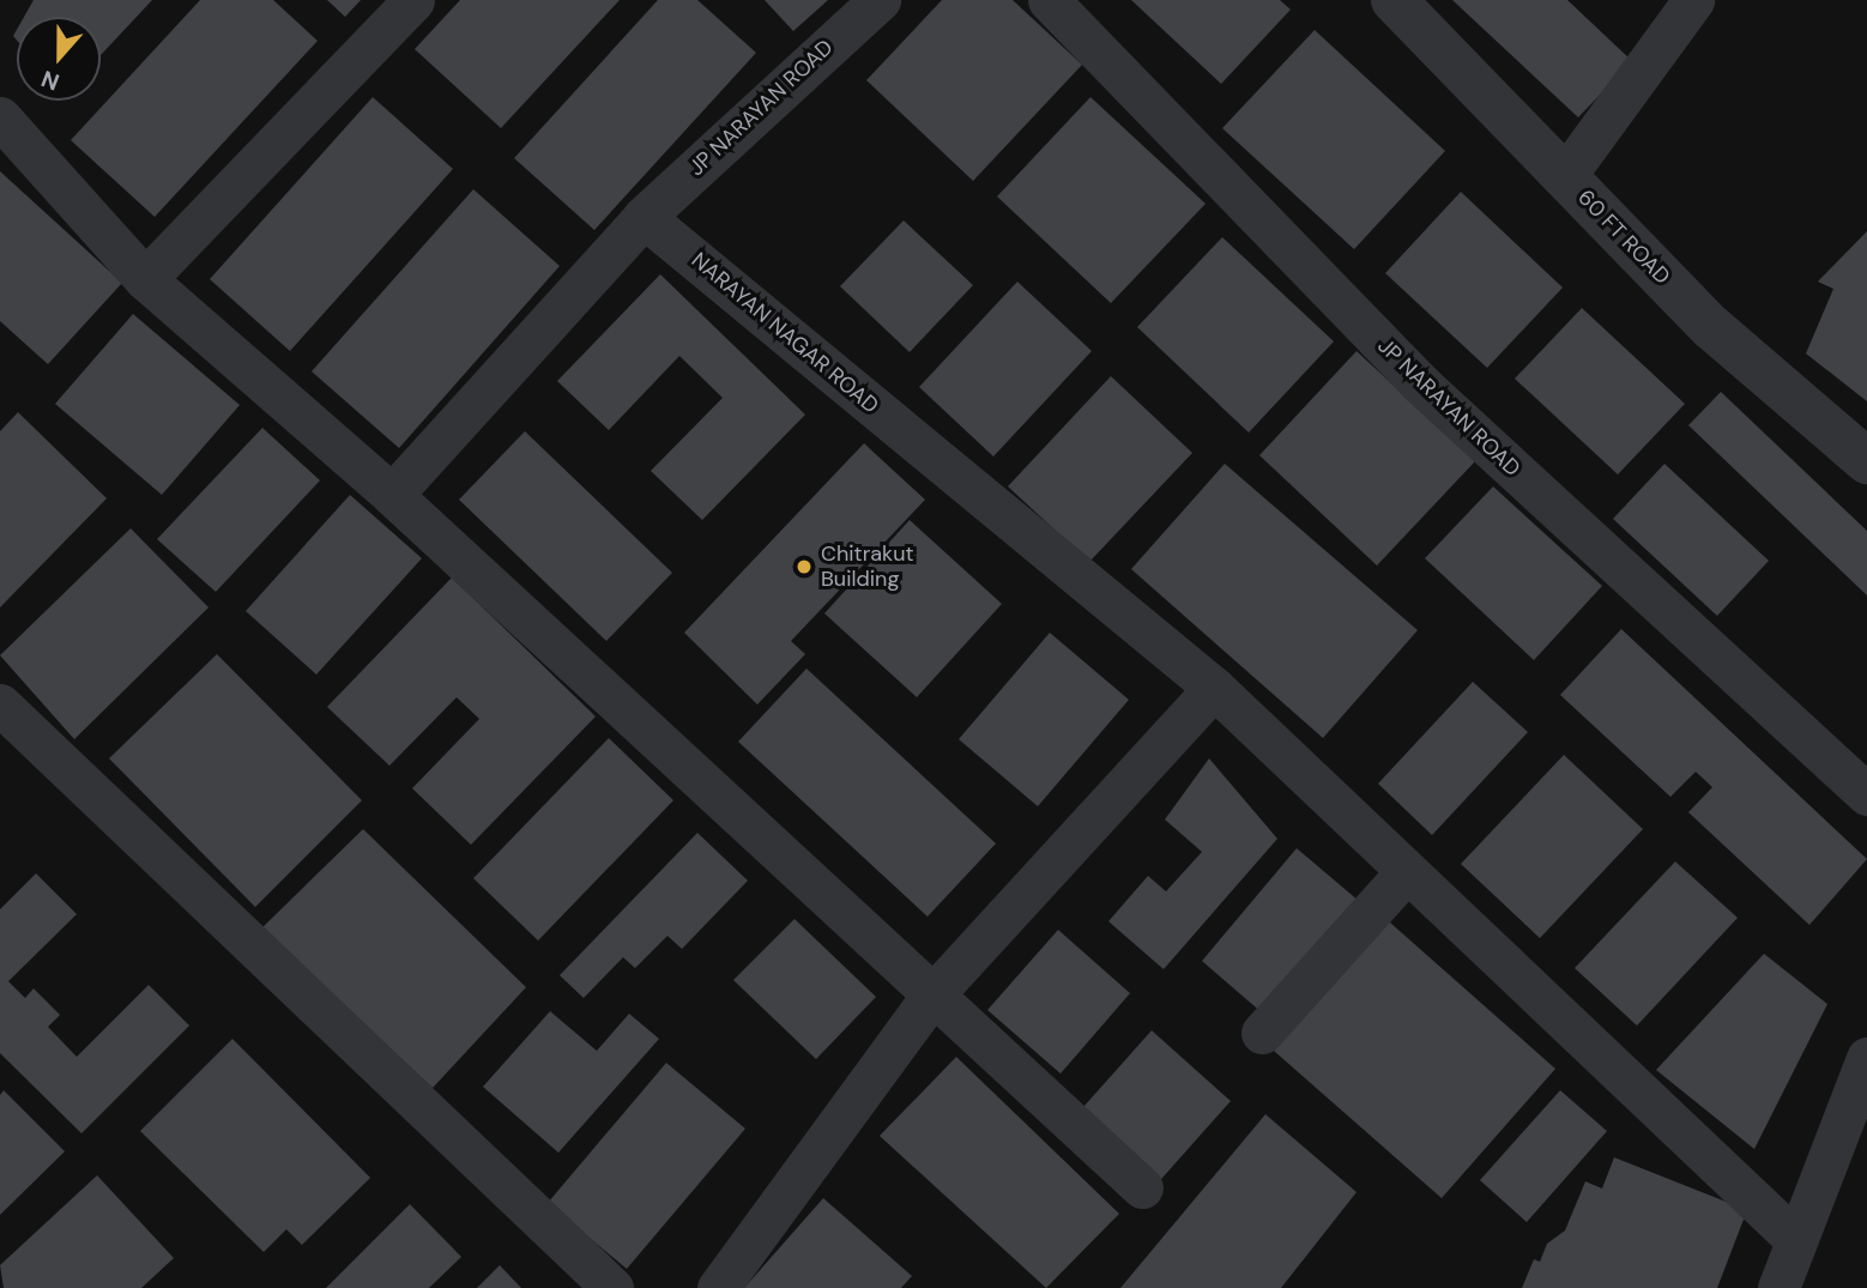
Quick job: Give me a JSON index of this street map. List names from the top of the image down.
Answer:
{
  "streets": {
    "street": ["JP NARAYAN ROAD", "60 FT ROAD", "NARAYAN NAGAR ROAD"]
  },
  "crossings": [
    ["JP NARAYAN ROAD", "NARAYAN NAGAR ROAD"]
  ],
  "places": ["Chitrakut Building"],
  "north": "bottom"
}
